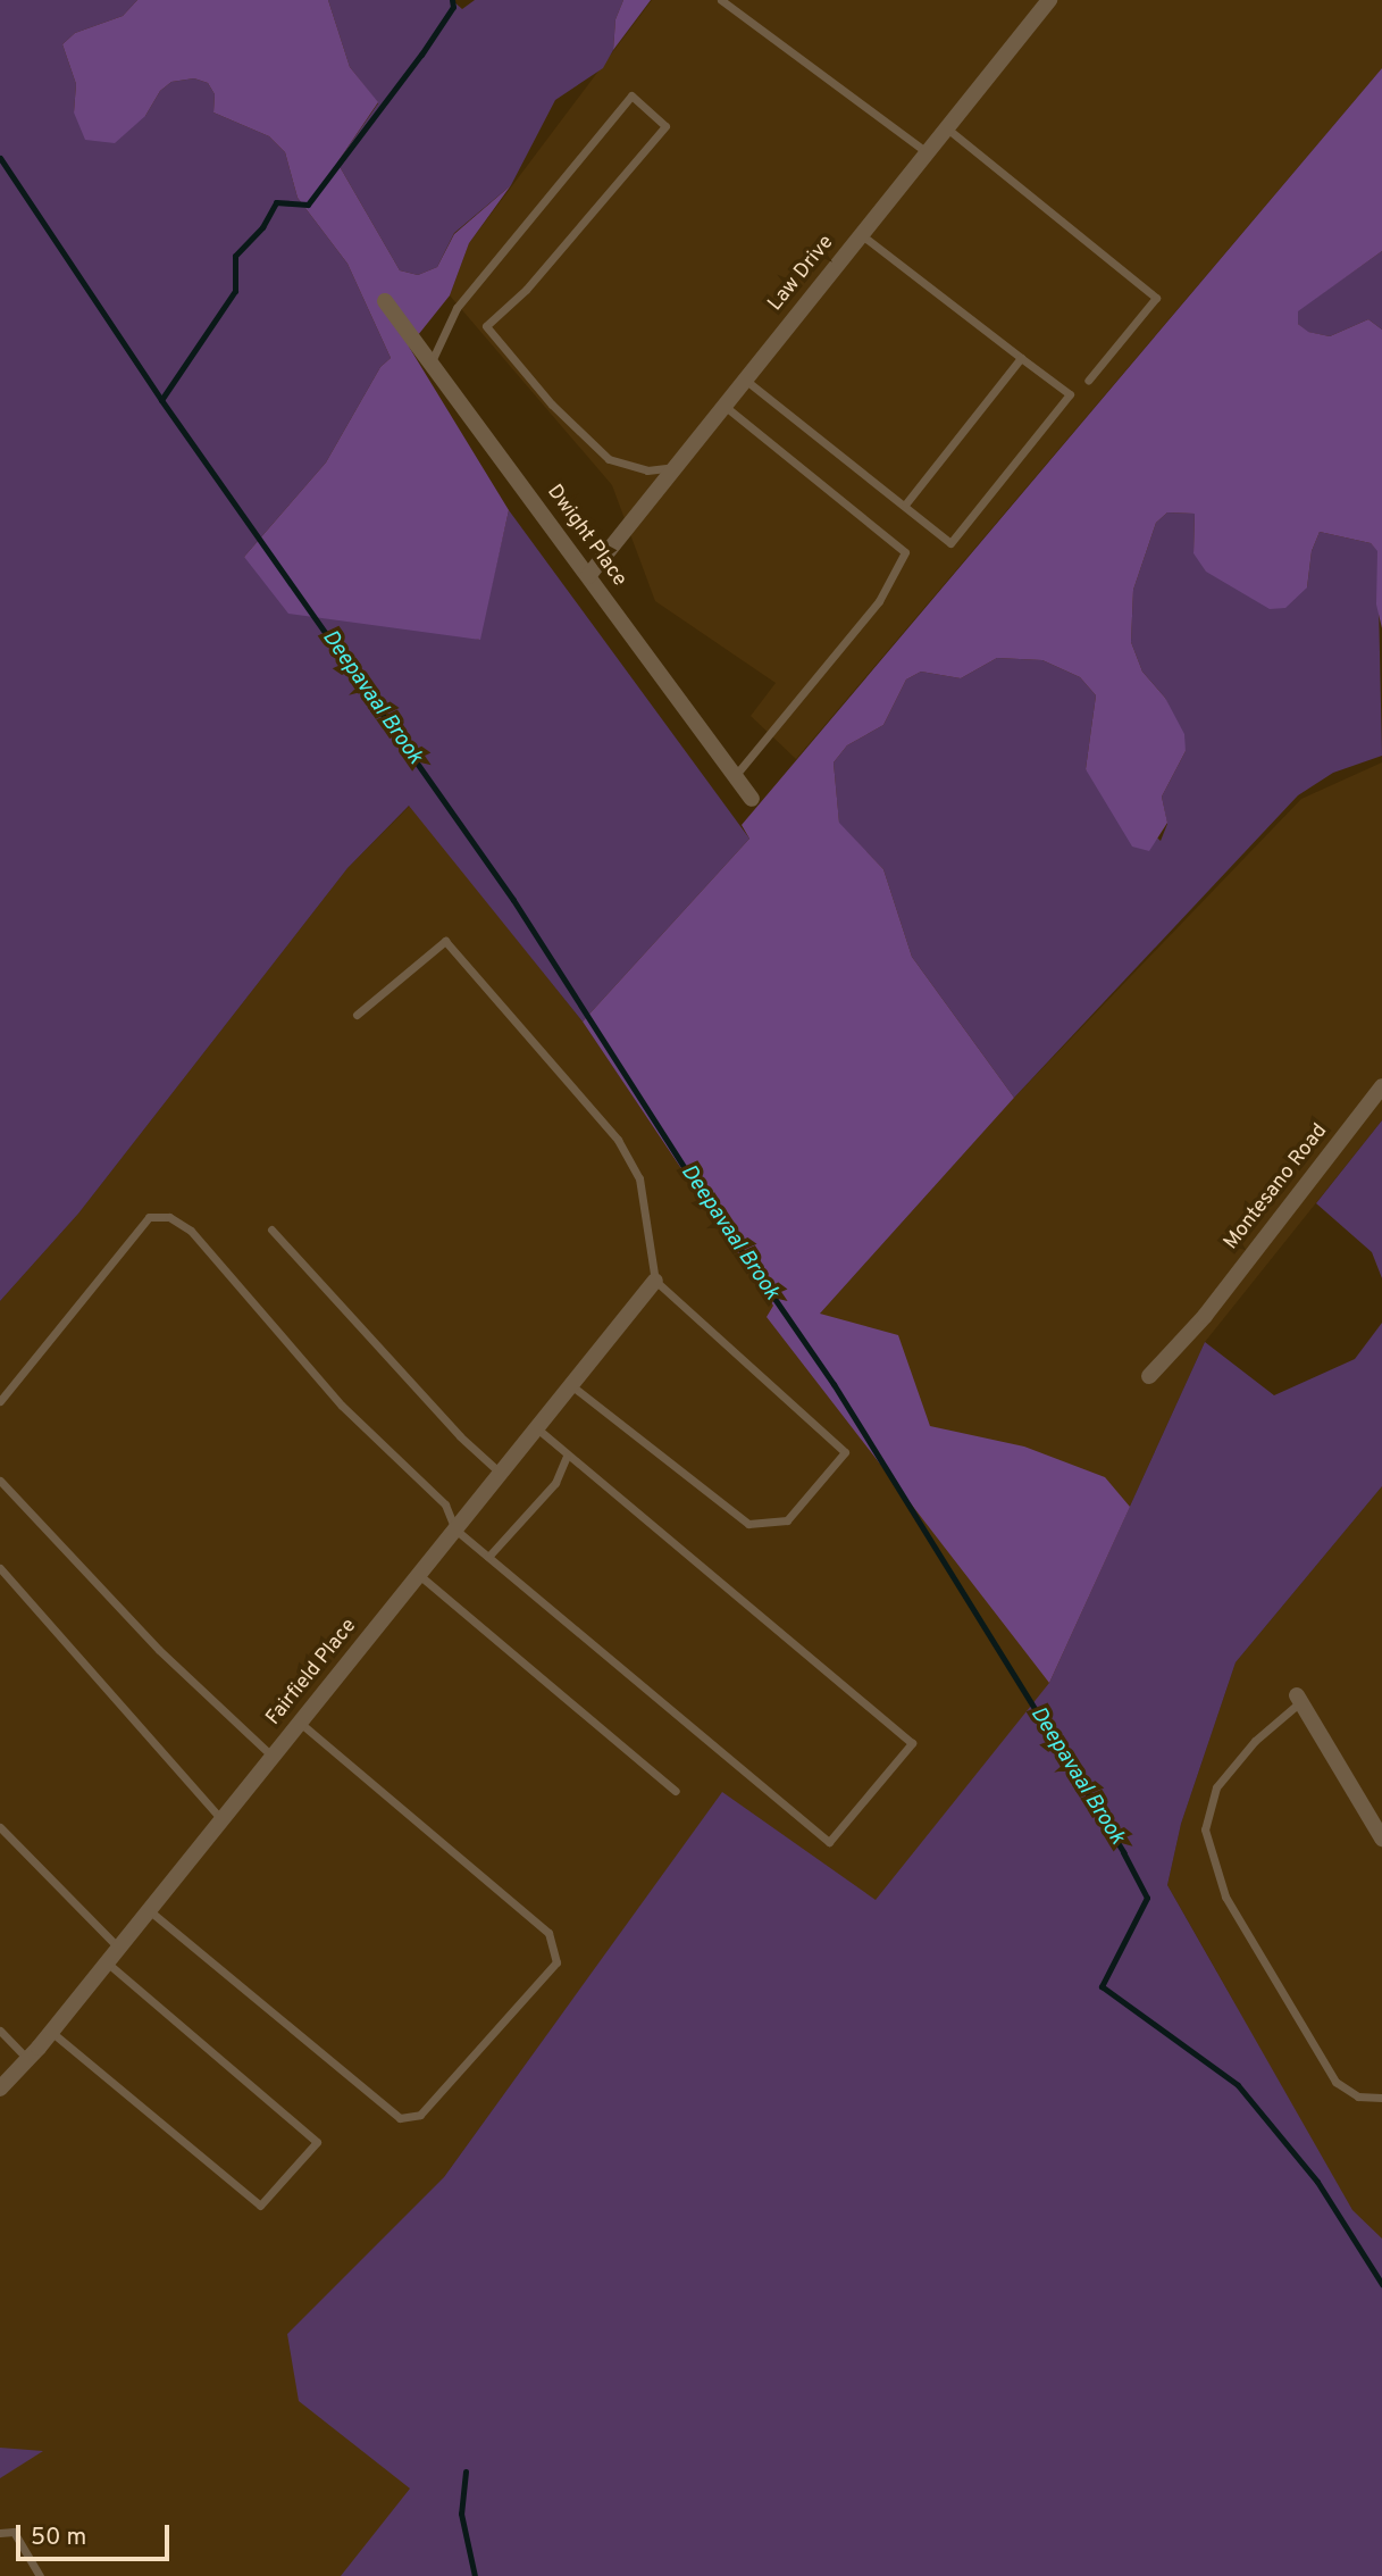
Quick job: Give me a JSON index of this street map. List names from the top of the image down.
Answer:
{
  "streets": {
    "street": [
      "Law Drive",
      "Dwight Place",
      "Montesano Road",
      "Fairfield Place"
    ]
  },
  "crossings": [
    ["Law Drive", "Dwight Place"]
  ],
  "water": ["Deepavaal Brook"],
  "scale_bar": "50 m"
}
